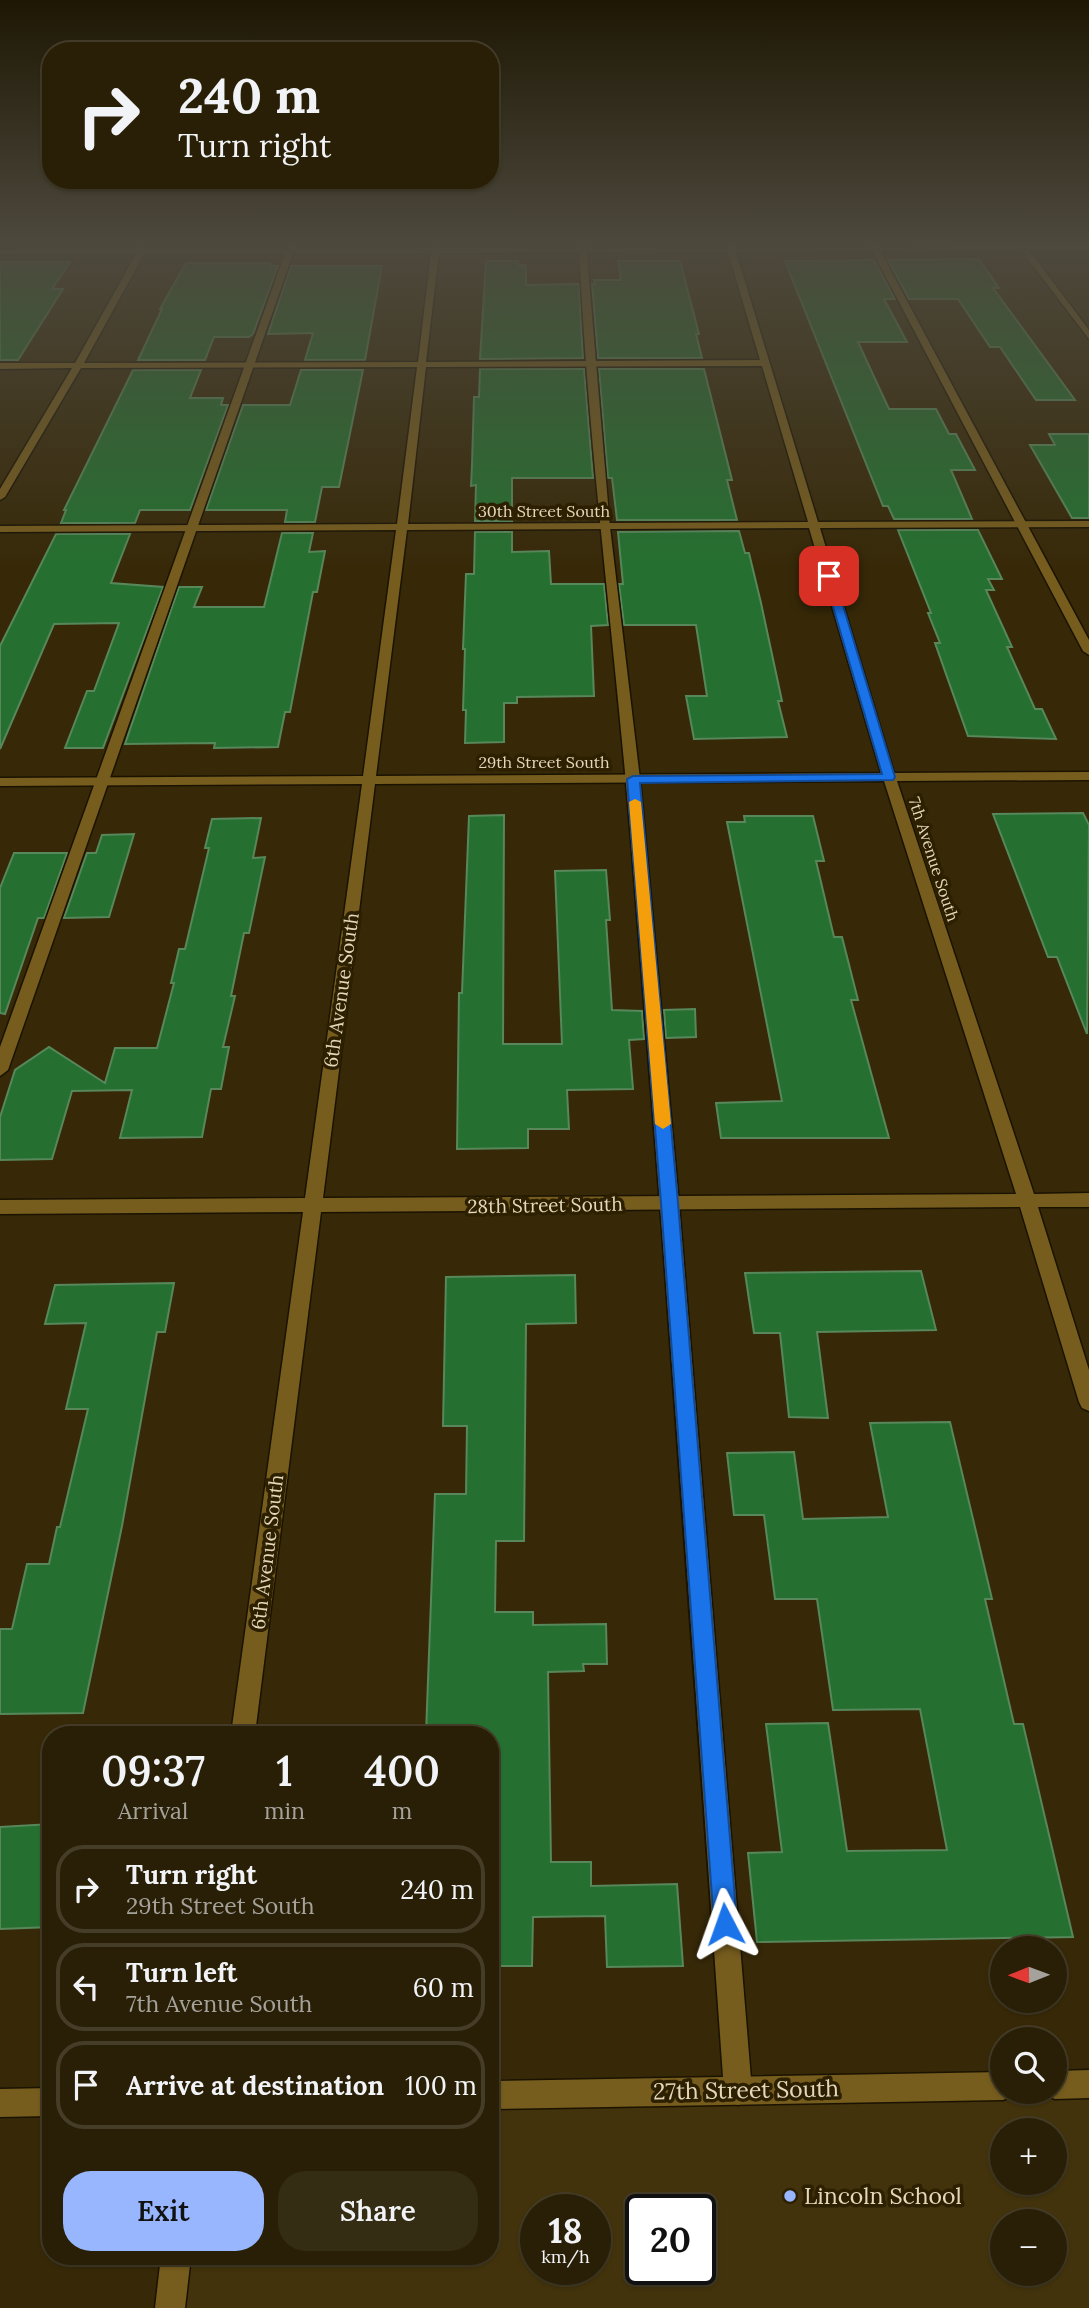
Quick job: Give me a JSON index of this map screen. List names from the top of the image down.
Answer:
{
  "streets": {
    "street": [
      "30th Street South",
      "29th Street South",
      "7th Avenue South",
      "6th Avenue South",
      "28th Street South",
      "27th Street South"
    ]
  },
  "crossings": [
    ["30th Street South", "7th Avenue South"],
    ["30th Street South", "6th Avenue South"],
    ["29th Street South", "7th Avenue South"],
    ["29th Street South", "6th Avenue South"],
    ["7th Avenue South", "28th Street South"],
    ["6th Avenue South", "28th Street South"]
  ],
  "places": ["Lincoln School"],
  "north": "left",
  "page": {
    "turn": ["240 m", "Turn right"],
    "eta": [
      "09:37",
      "Arrival",
      "1",
      "min",
      "400",
      "m"
    ],
    "list": [
      {
        "name": "Turn right",
        "note": "29th Street South",
        "value": "240 m"
      },
      {
        "name": "Turn left",
        "note": "7th Avenue South",
        "value": "60 m"
      },
      {
        "name": "Arrive at destination",
        "value": "100 m"
      }
    ],
    "map_buttons": ["+", "−"],
    "buttons": ["Exit", "Share"],
    "speed": "18 km/h",
    "limit": "20"
  }
}
